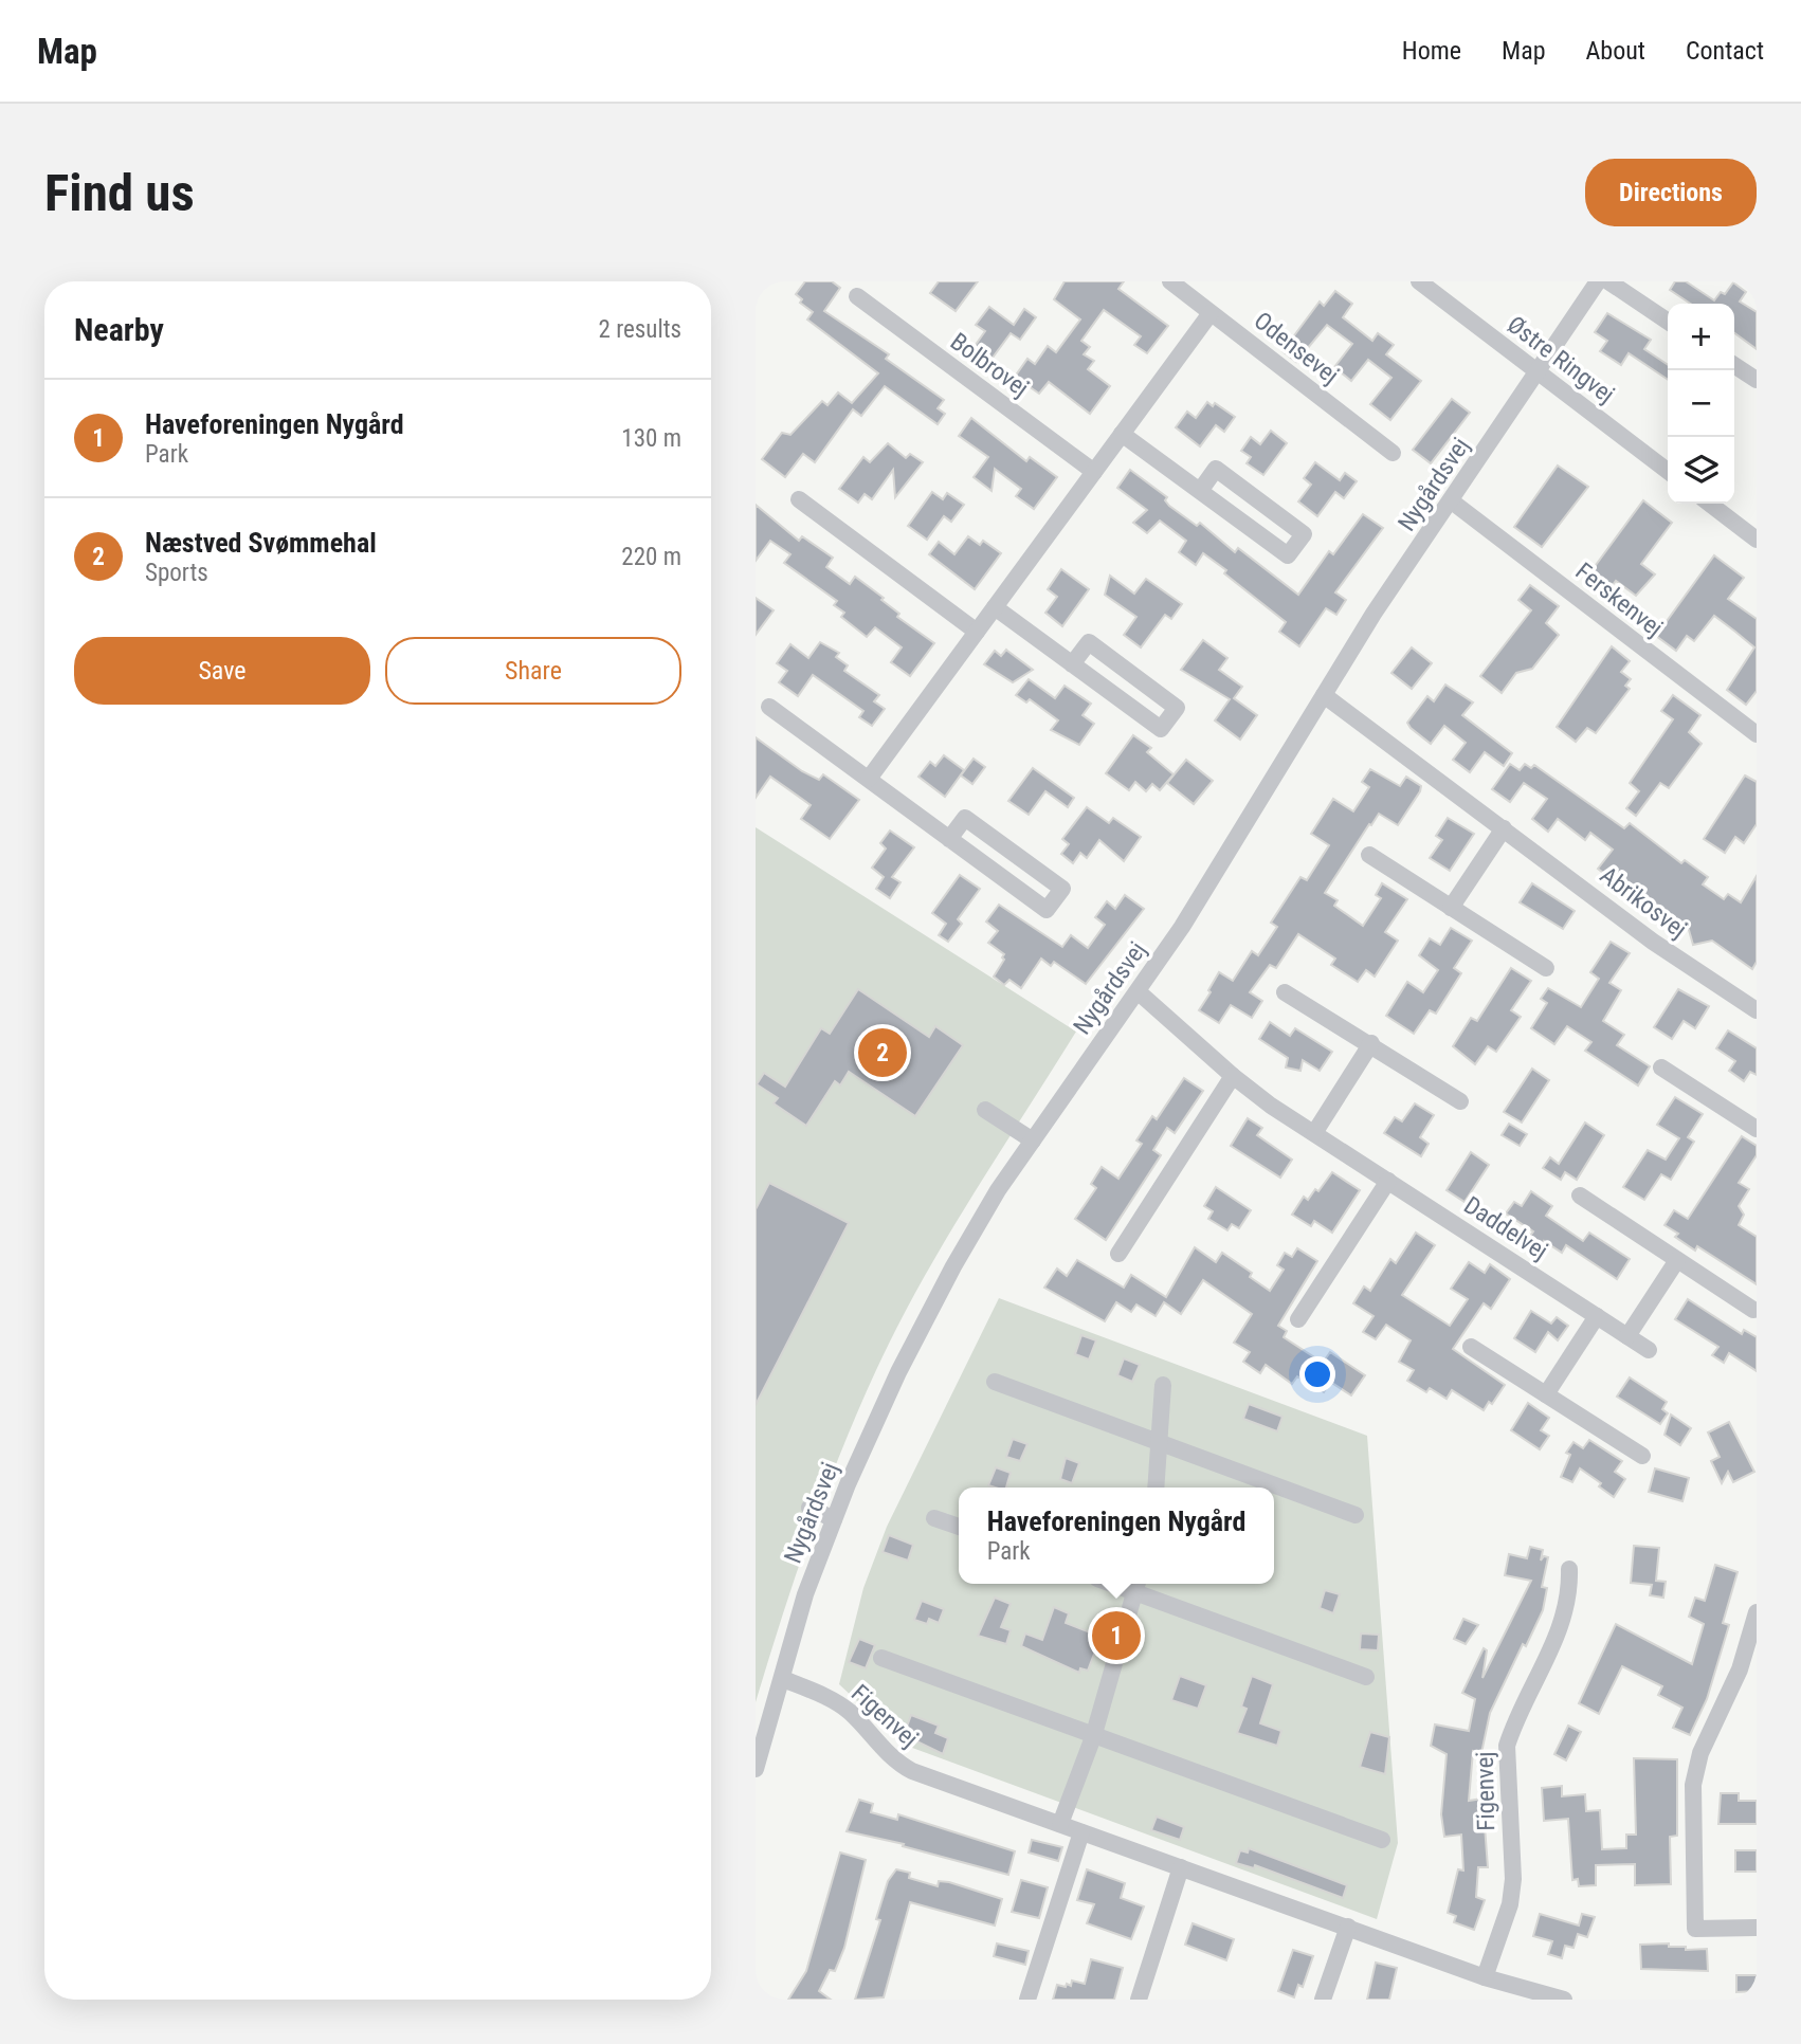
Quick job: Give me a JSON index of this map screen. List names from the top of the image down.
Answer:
{
  "streets": {
    "street": [
      "Odensevej",
      "Østre Ringvej",
      "Bolbrovej",
      "Nygårdsvej",
      "Ferskenvej",
      "Abrikosvej",
      "Daddelvej",
      "Figenvej"
    ]
  },
  "crossings": [
    ["Østre Ringvej", "Nygårdsvej"],
    ["Nygårdsvej", "Ferskenvej"],
    ["Nygårdsvej", "Abrikosvej"],
    ["Nygårdsvej", "Daddelvej"],
    ["Nygårdsvej", "Figenvej"]
  ],
  "page": {
    "header": "Map",
    "nav": [
      "Home",
      "Map",
      "About",
      "Contact"
    ],
    "buttons": [
      "Directions",
      ["Save", "Share"]
    ],
    "title": "Find us",
    "heading": ["Nearby", "2 results"],
    "map_buttons": ["+", "−"],
    "list": [
      {
        "mark": "1",
        "name": "Haveforeningen Nygård",
        "note": "Park",
        "value": "130 m"
      },
      {
        "mark": "2",
        "name": "Næstved Svømmehal",
        "note": "Sports",
        "value": "220 m"
      }
    ],
    "pins": ["2", "1"],
    "popup": ["Haveforeningen Nygård", "Park"]
  }
}
